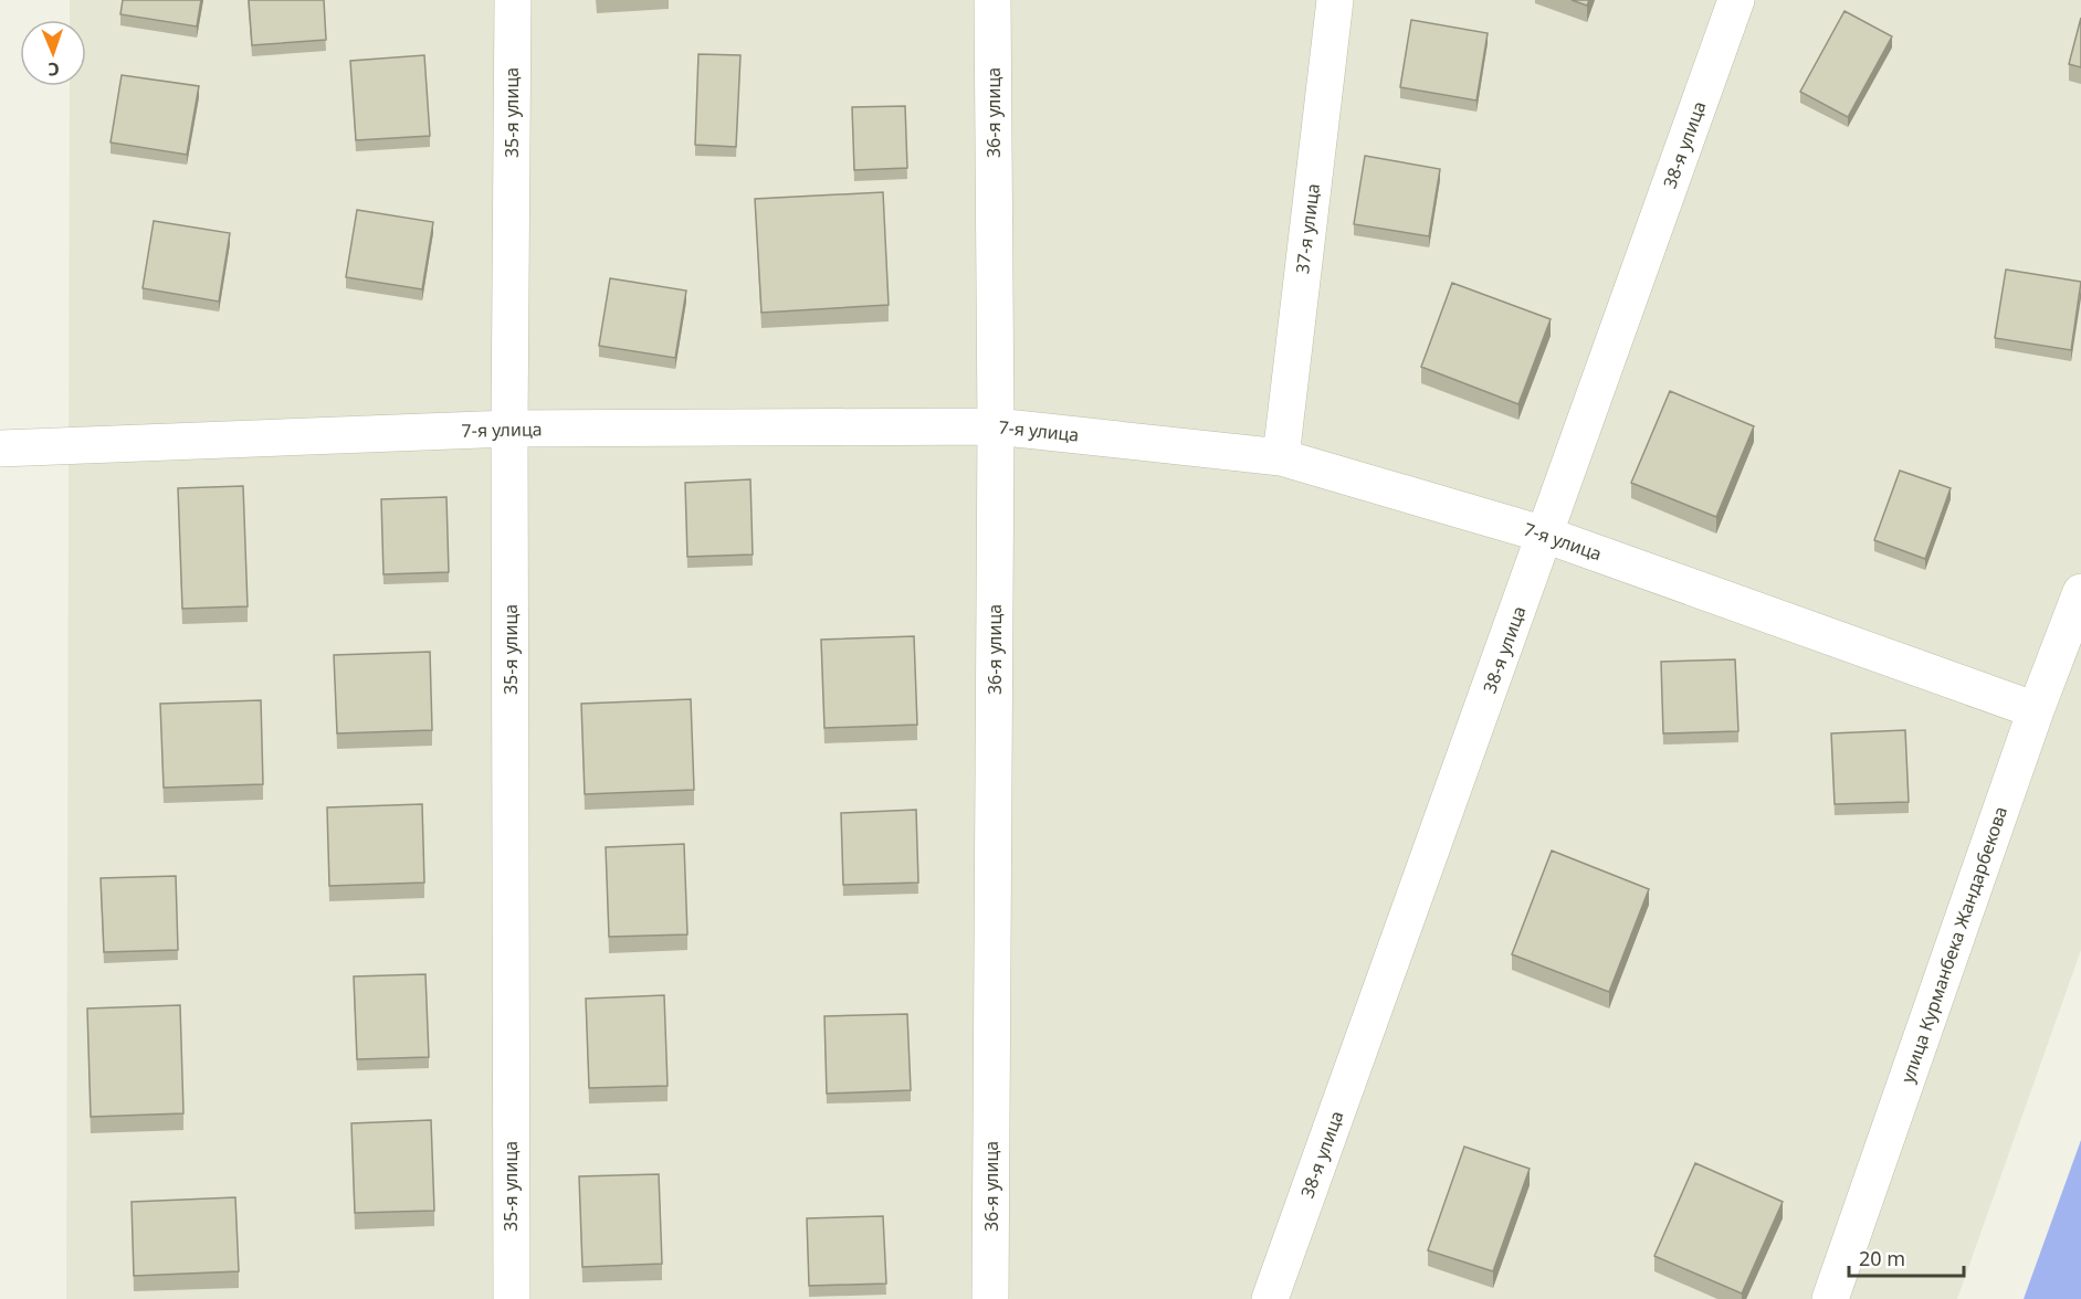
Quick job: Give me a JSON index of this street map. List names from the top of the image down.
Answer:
{
  "streets": {
    "street": [
      "35-я улица",
      "36-я улица",
      "38-я улица",
      "37-я улица",
      "7-я улица",
      "улица Курманбека Жандарбекова"
    ]
  },
  "crossings": [
    ["35-я улица", "7-я улица"],
    ["36-я улица", "7-я улица"],
    ["38-я улица", "7-я улица"],
    ["37-я улица", "7-я улица"],
    ["7-я улица", "улица Курманбека Жандарбекова"]
  ],
  "scale_bar": "20 m",
  "north": "bottom"
}
